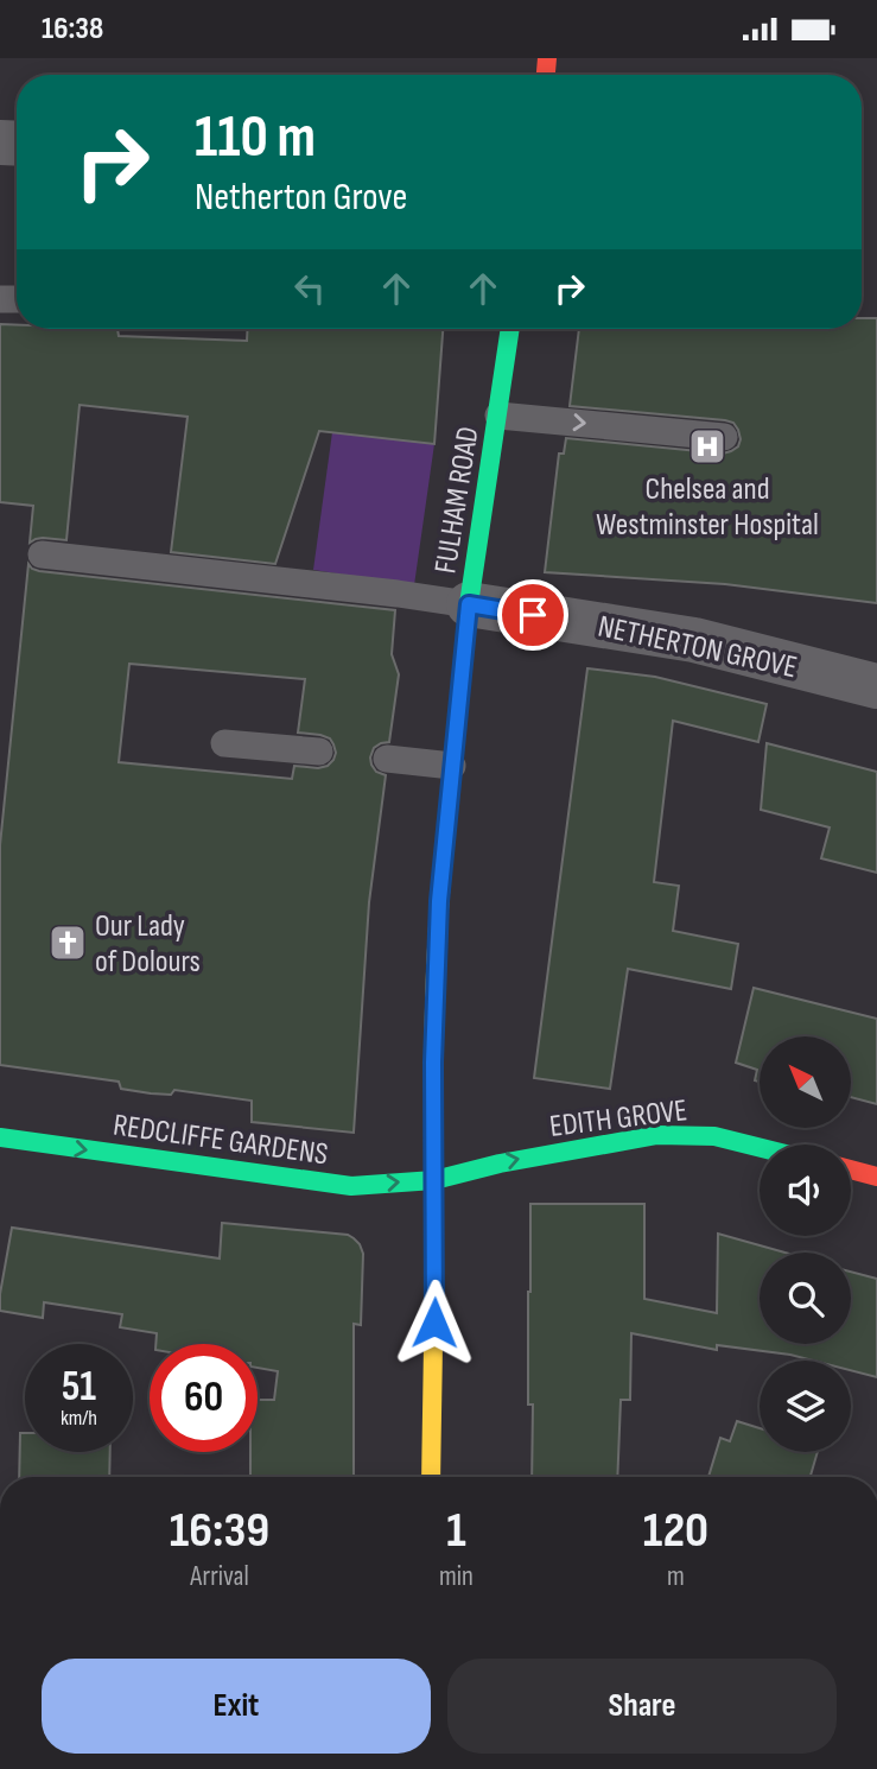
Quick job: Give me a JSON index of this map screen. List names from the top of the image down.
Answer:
{
  "streets": {
    "main road": ["FULHAM ROAD", "EDITH GROVE", "REDCLIFFE GARDENS"],
    "street": ["NETHERTON GROVE"]
  },
  "crossings": [
    ["FULHAM ROAD", "NETHERTON GROVE"],
    ["FULHAM ROAD", "EDITH GROVE"],
    ["FULHAM ROAD", "REDCLIFFE GARDENS"],
    ["EDITH GROVE", "REDCLIFFE GARDENS"]
  ],
  "one_way": ["EDITH GROVE", "REDCLIFFE GARDENS"],
  "places": {
    "hospital": ["Chelsea and Westminster Hospital"],
    "church": ["Our Lady of Dolours"]
  },
  "north": "top left",
  "page": {
    "status": "16:38",
    "turn": ["110 m", "Netherton Grove"],
    "speed": "51 km/h",
    "limit": "60",
    "eta": [
      "16:39",
      "Arrival",
      "1",
      "min",
      "120",
      "m"
    ],
    "buttons": ["Exit", "Share"]
  }
}
